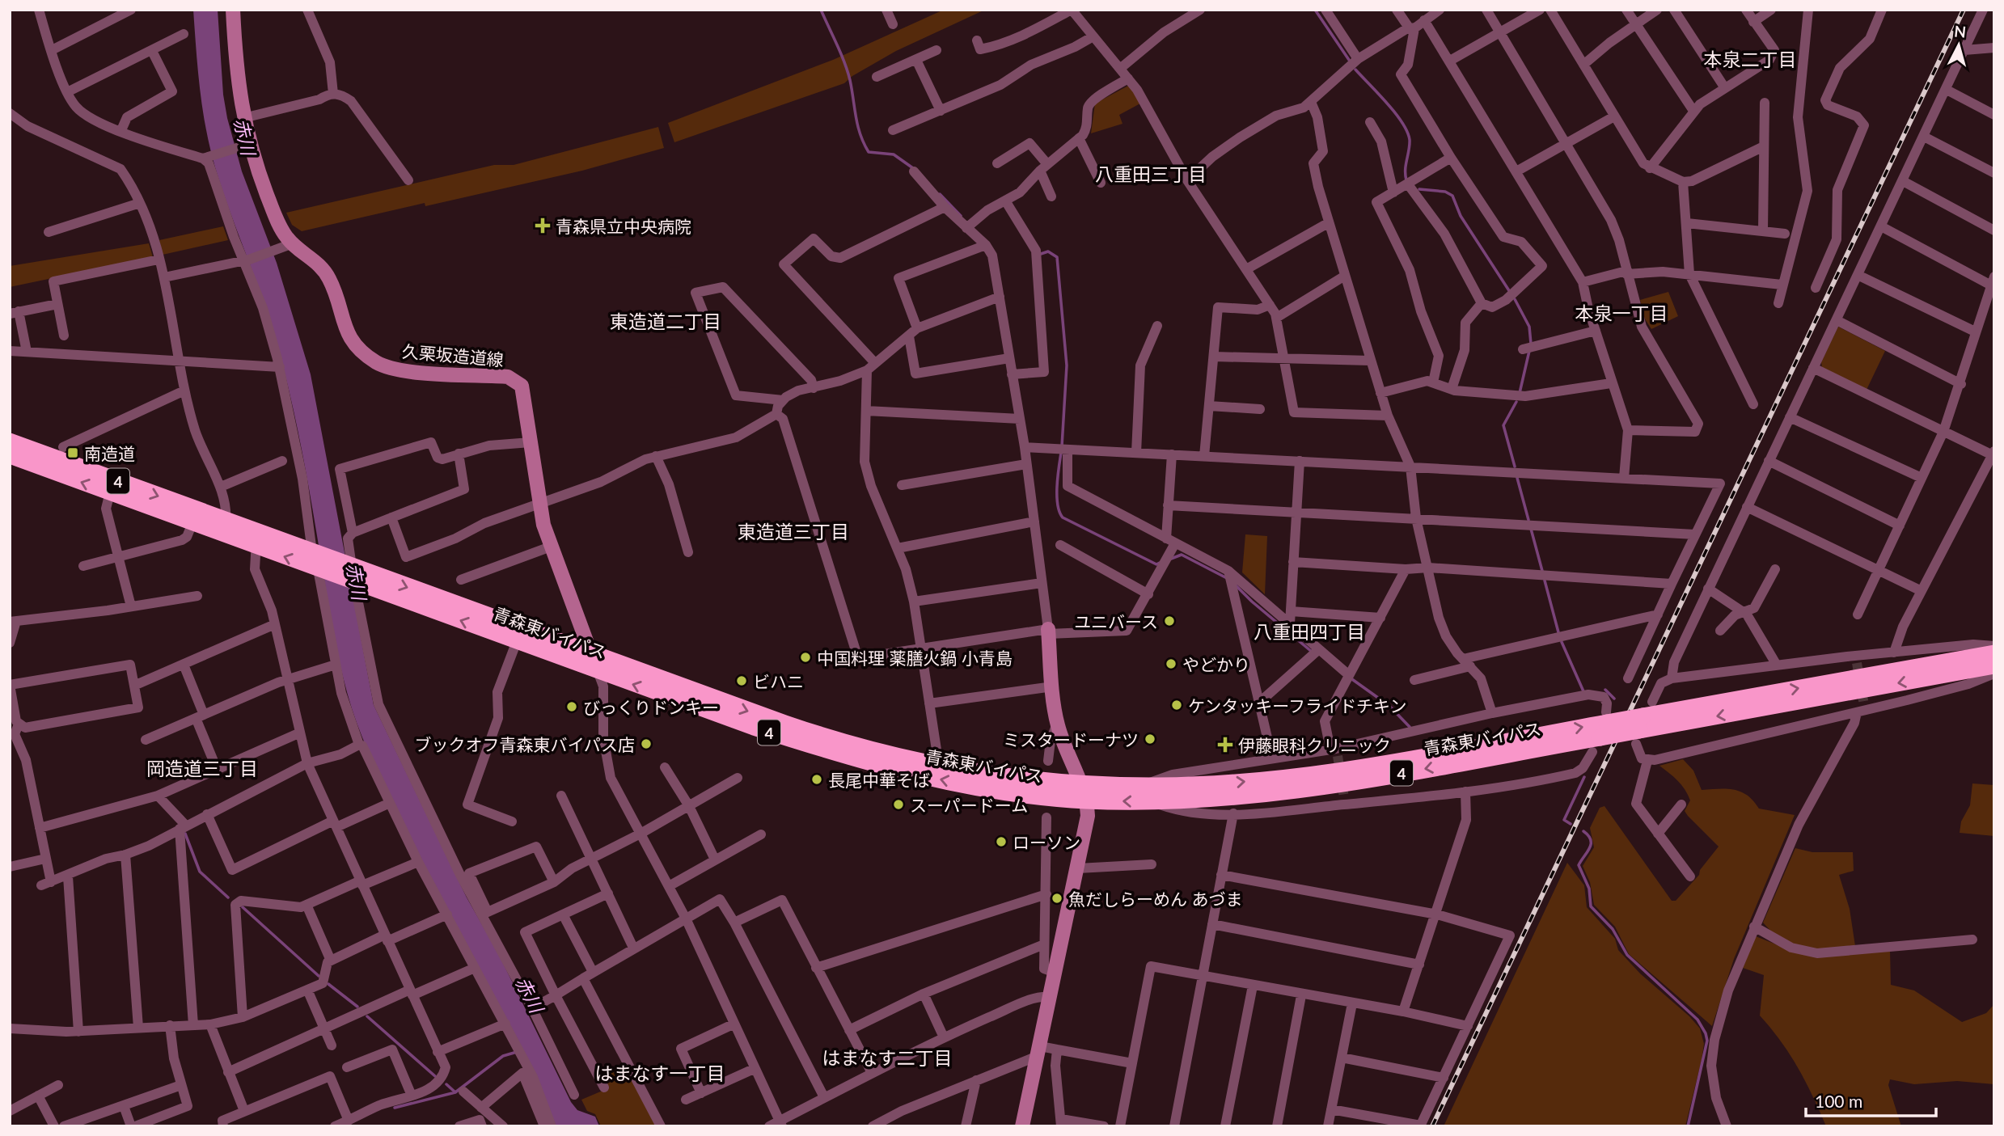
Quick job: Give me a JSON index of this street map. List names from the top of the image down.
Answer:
{
  "streets": {
    "highway": ["4", "青森東バイパス"],
    "main road": ["久栗坂造道線"]
  },
  "crossings": [
    ["久栗坂造道線", "青森東バイパス"]
  ],
  "districts": [
    "本泉二丁目",
    "八重田三丁目",
    "本泉一丁目",
    "東造道二丁目",
    "東造道三丁目",
    "八重田四丁目",
    "岡造道三丁目",
    "はまなす二丁目",
    "はまなす一丁目"
  ],
  "water": ["赤川"],
  "places": {
    "health": ["青森県立中央病院", "伊藤眼科クリニック"],
    "transit": ["南造道"],
    "other": [
      "ユニバース",
      "中国料理 薬膳火鍋 小青島",
      "やどかり",
      "ビハニ",
      "ケンタッキーフライドチキン",
      "びっくりドンキー",
      "ミスタードーナツ",
      "ブックオフ青森東バイパス店",
      "長尾中華そば",
      "スーパードーム",
      "ローソン",
      "魚だしらーめん あづま"
    ]
  },
  "scale_bar": "100 m",
  "north": "top"
}
